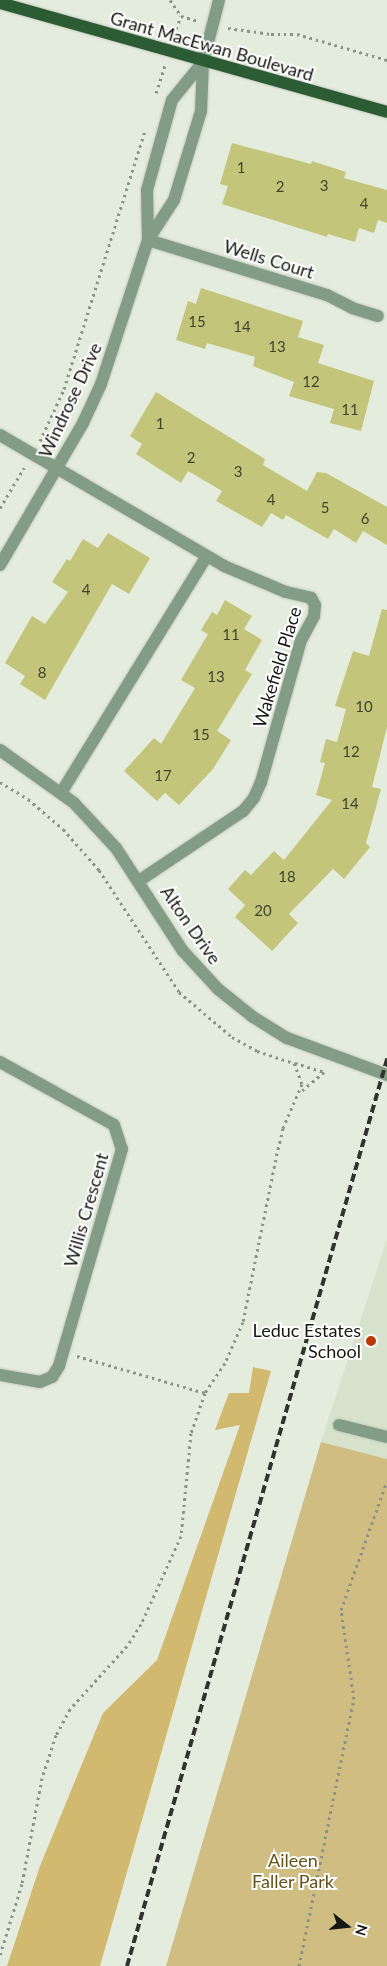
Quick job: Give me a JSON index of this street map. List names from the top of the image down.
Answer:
{
  "streets": {
    "main road": ["Grant MacEwan Boulevard"],
    "street": [
      "Wells Court",
      "Windrose Drive",
      "Wakefield Place",
      "Alton Drive",
      "Willis Crescent"
    ]
  },
  "crossings": [
    ["Grant MacEwan Boulevard", "Windrose Drive"],
    ["Wells Court", "Windrose Drive"],
    ["Windrose Drive", "Wakefield Place"],
    ["Wakefield Place", "Alton Drive"]
  ],
  "parks": ["Aileen Faller Park"],
  "places": ["Leduc Estates School"],
  "house_numbers": [
    "1",
    "3",
    "2",
    "4",
    "15",
    "14",
    "13",
    "12",
    "11",
    "1",
    "2",
    "3",
    "4",
    "5",
    "6",
    "4",
    "11",
    "8",
    "13",
    "10",
    "15",
    "12",
    "17",
    "14",
    "18",
    "20"
  ],
  "north": "right"
}
